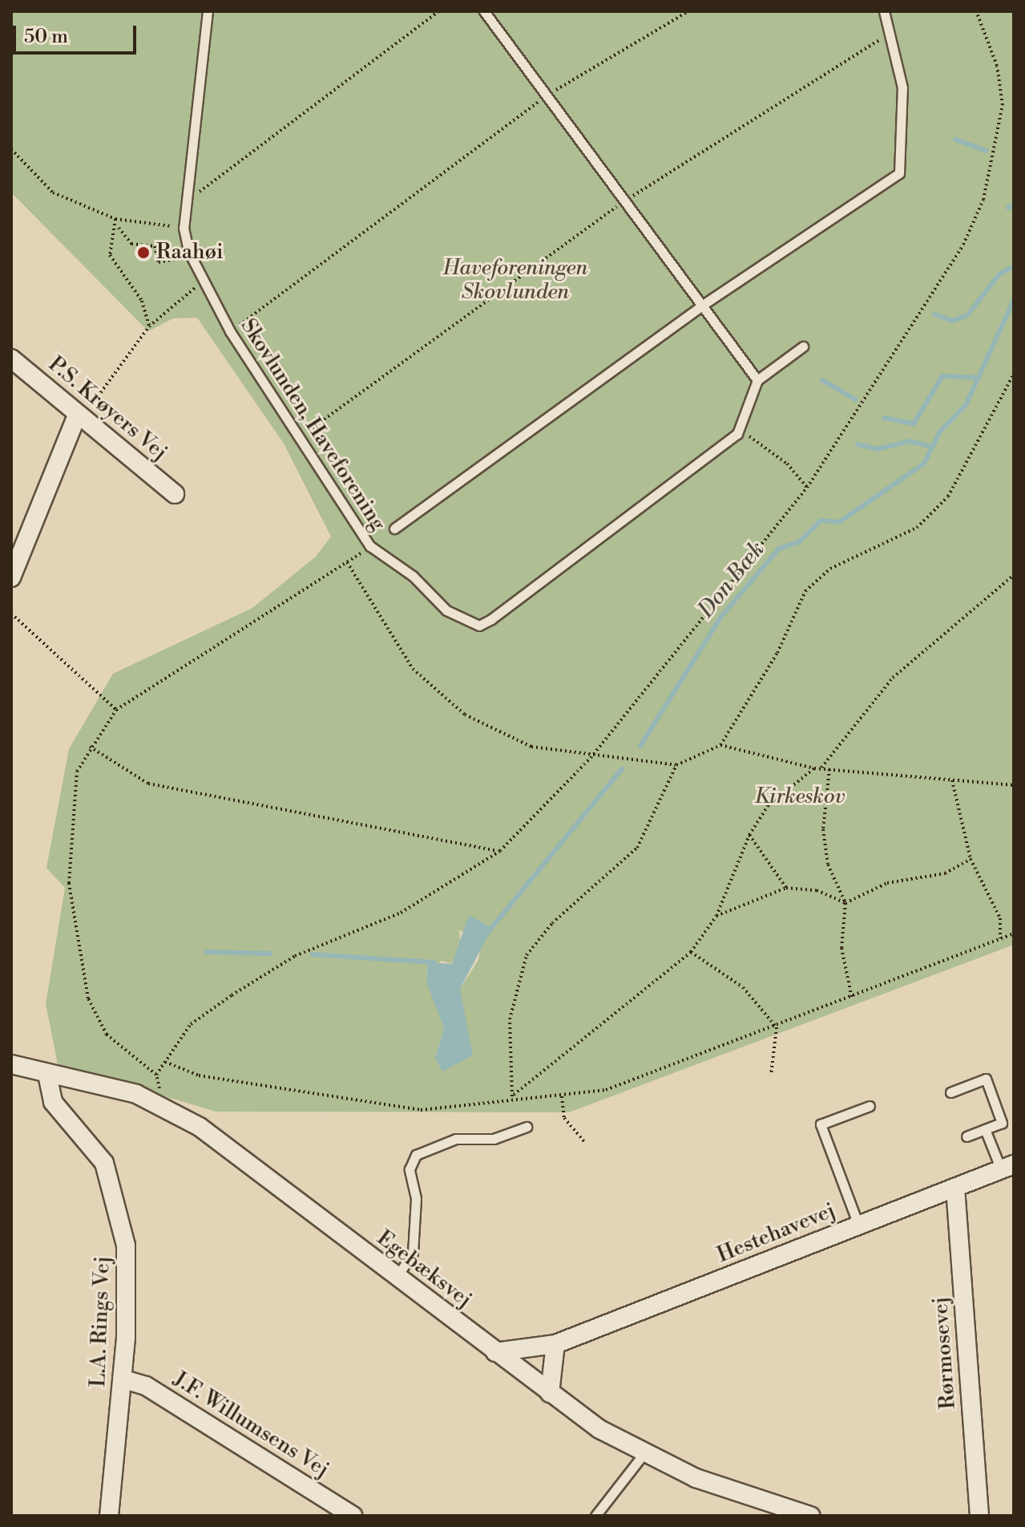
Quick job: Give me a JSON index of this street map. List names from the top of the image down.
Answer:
{
  "streets": {
    "street": [
      "P.S. Krøyers Vej",
      "Hestehavevej",
      "Egebæksvej",
      "L.A. Rings Vej",
      "Rørmosevej",
      "J.F. Willumsens Vej"
    ],
    "lane": ["Skovlunden, Haveforening"]
  },
  "crossings": [
    ["Hestehavevej", "Egebæksvej"],
    ["Hestehavevej", "Rørmosevej"],
    ["Egebæksvej", "L.A. Rings Vej"],
    ["L.A. Rings Vej", "J.F. Willumsens Vej"]
  ],
  "water": ["Don Bæk"],
  "parks": ["Haveforeningen Skovlunden", "Kirkeskov"],
  "places": ["Raahøi"],
  "scale_bar": "50 m"
}
